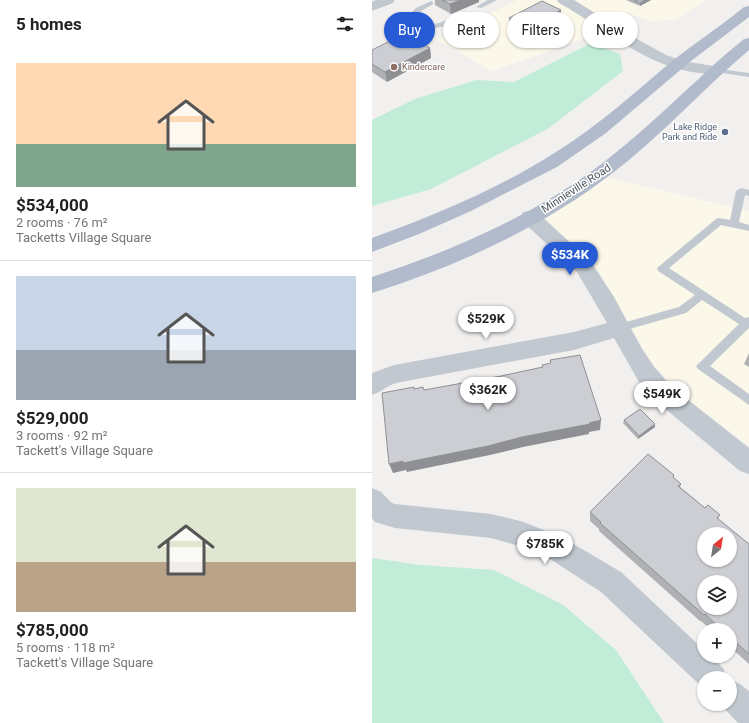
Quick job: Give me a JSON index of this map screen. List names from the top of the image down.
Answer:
{
  "streets": {
    "main road": ["Minnieville Road"]
  },
  "places": ["Kindercare", "Lake Ridge Park and Ride"],
  "north": "top right",
  "page": {
    "heading": "5 homes",
    "chip": [
      "Buy",
      "Rent",
      "Filters",
      "New"
    ],
    "list": [
      {
        "name": "$534,000",
        "note": "2 rooms · 76 m² · Tacketts Village Square"
      },
      {
        "name": "$529,000",
        "note": "3 rooms · 92 m² · Tackett's Village Square"
      },
      {
        "name": "$785,000",
        "note": "5 rooms · 118 m² · Tackett's Village Square"
      }
    ],
    "price": [
      "$534K",
      "$529K",
      "$362K",
      "$549K",
      "$785K"
    ],
    "map_buttons": ["+", "−"]
  }
}
